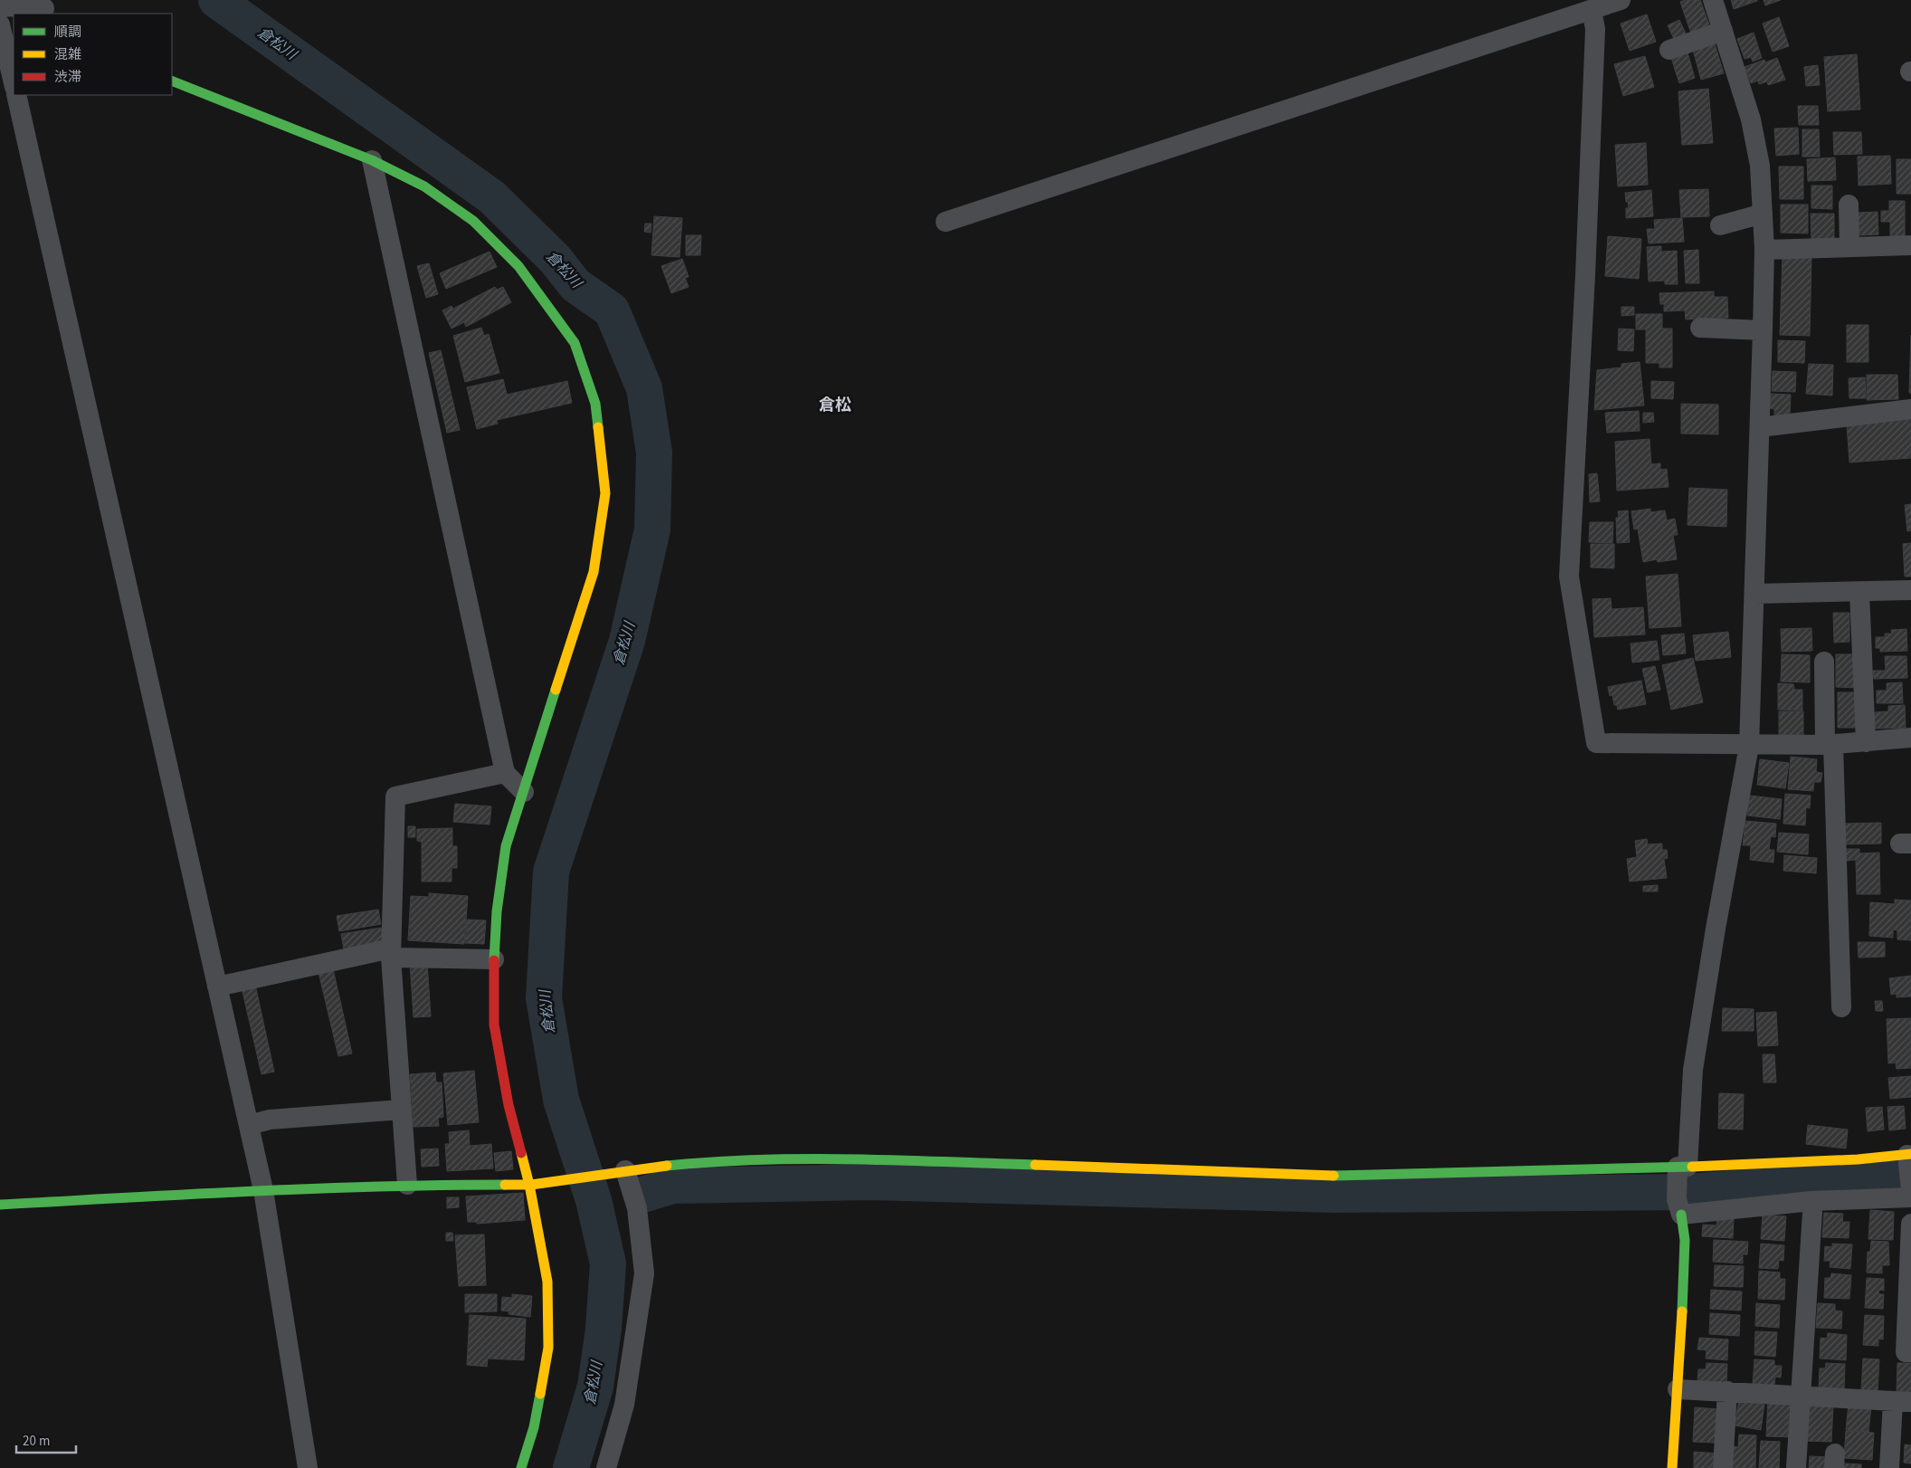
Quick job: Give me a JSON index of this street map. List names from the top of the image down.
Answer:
{
  "districts": ["倉松"],
  "water": ["倉松川"],
  "legend": ["順調", "混雑", "渋滞"],
  "scale_bar": "20 m"
}
